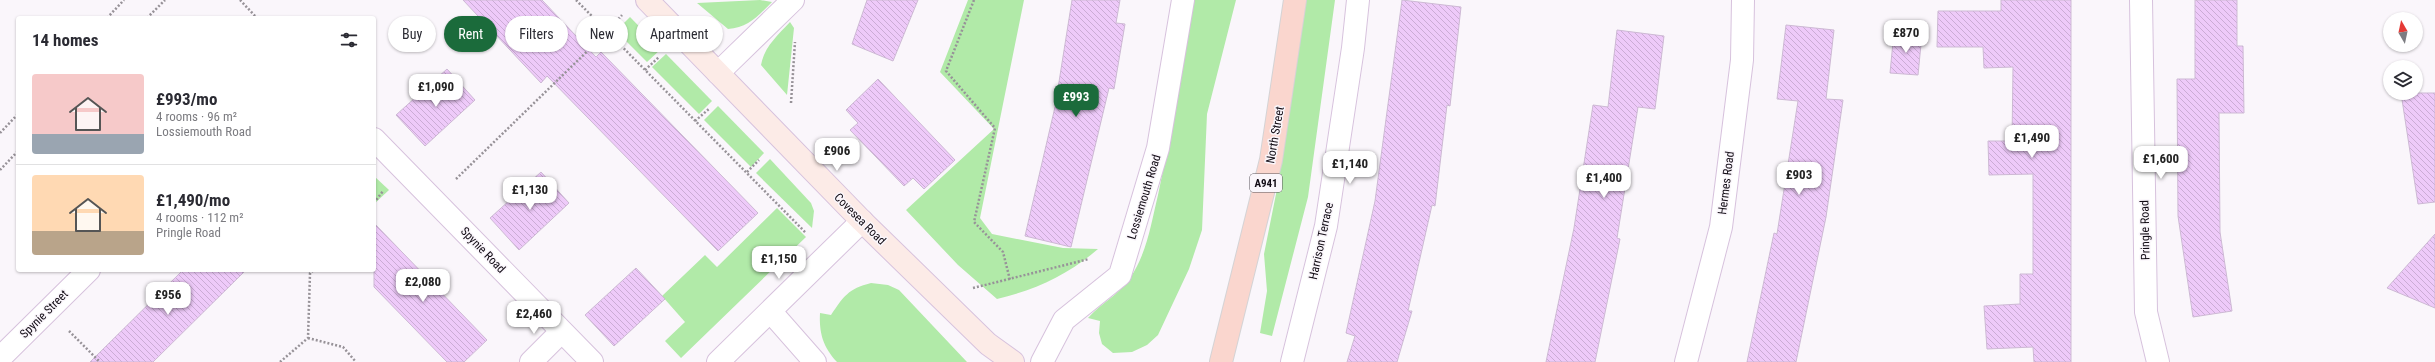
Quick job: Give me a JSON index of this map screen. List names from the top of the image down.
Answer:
{
  "streets": {
    "main road": ["North Street", "A941"],
    "street": [
      "Hermes Road",
      "Lossiemouth Road",
      "Covesea Road",
      "Pringle Road",
      "Harrison Terrace",
      "Spynie Road",
      "Spynie Street"
    ]
  },
  "north": "top",
  "page": {
    "chip": [
      "Buy",
      "Rent",
      "Filters",
      "New",
      "Apartment"
    ],
    "heading": "14 homes",
    "price": [
      "£870",
      "£1,090",
      "£993",
      "£1,490",
      "£906",
      "£1,600",
      "£1,140",
      "£903",
      "£1,400",
      "£1,130",
      "£1,150",
      "£2,080",
      "£956",
      "£2,460"
    ],
    "list": [
      {
        "name": "£993/mo",
        "note": "4 rooms · 96 m² · Lossiemouth Road"
      },
      {
        "name": "£1,490/mo",
        "note": "4 rooms · 112 m² · Pringle Road"
      }
    ]
  }
}
